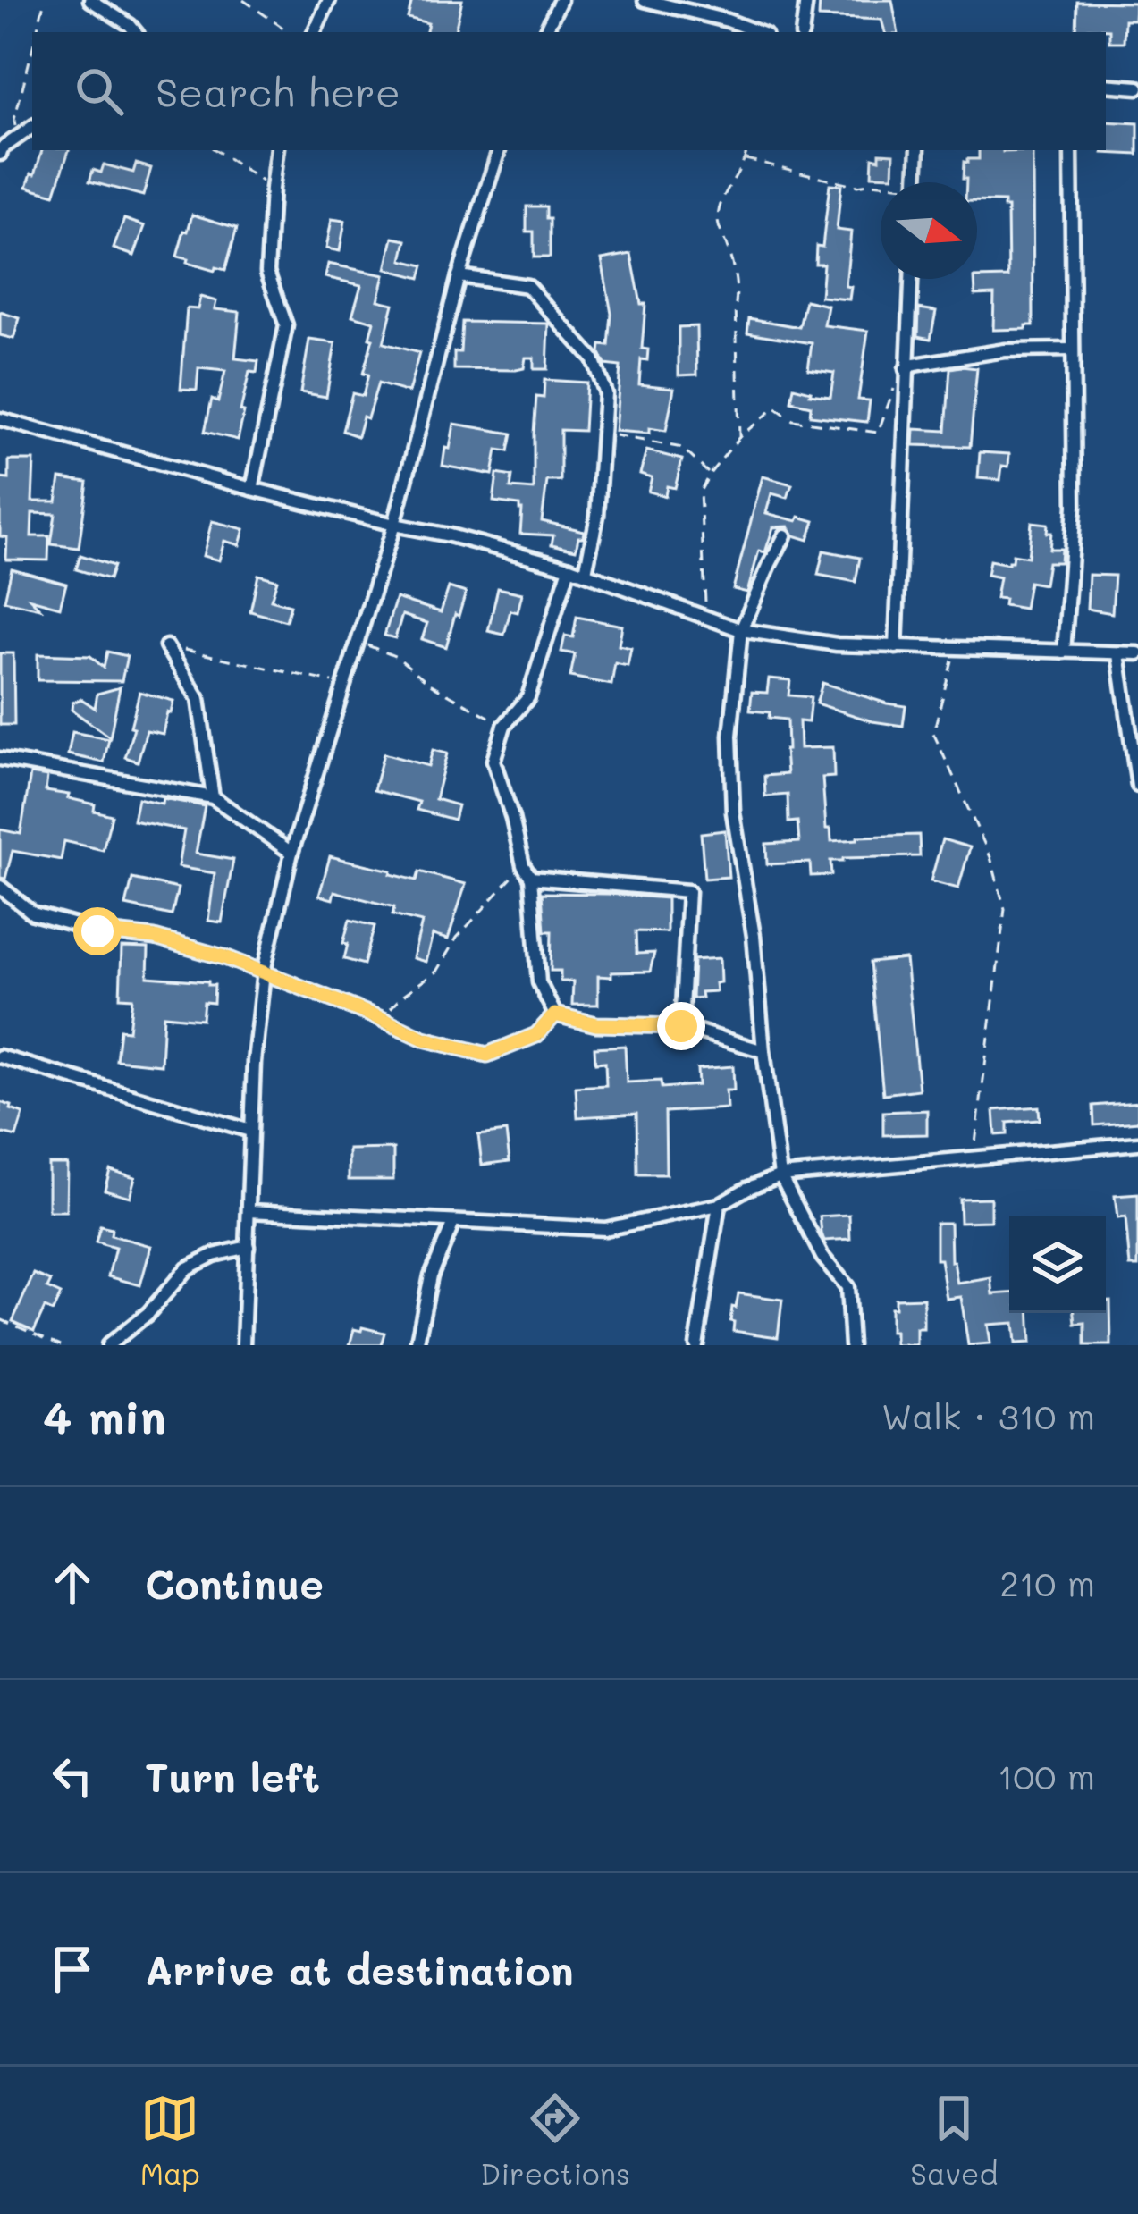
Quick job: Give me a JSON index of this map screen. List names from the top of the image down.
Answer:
{
  "north": "right",
  "page": {
    "search": "Search here",
    "heading": ["4 min", "Walk · 310 m"],
    "list": [
      ["Continue", "210 m"],
      ["Turn left", "100 m"],
      "Arrive at destination"
    ],
    "nav": ["Map", "Directions", "Saved"]
  }
}
